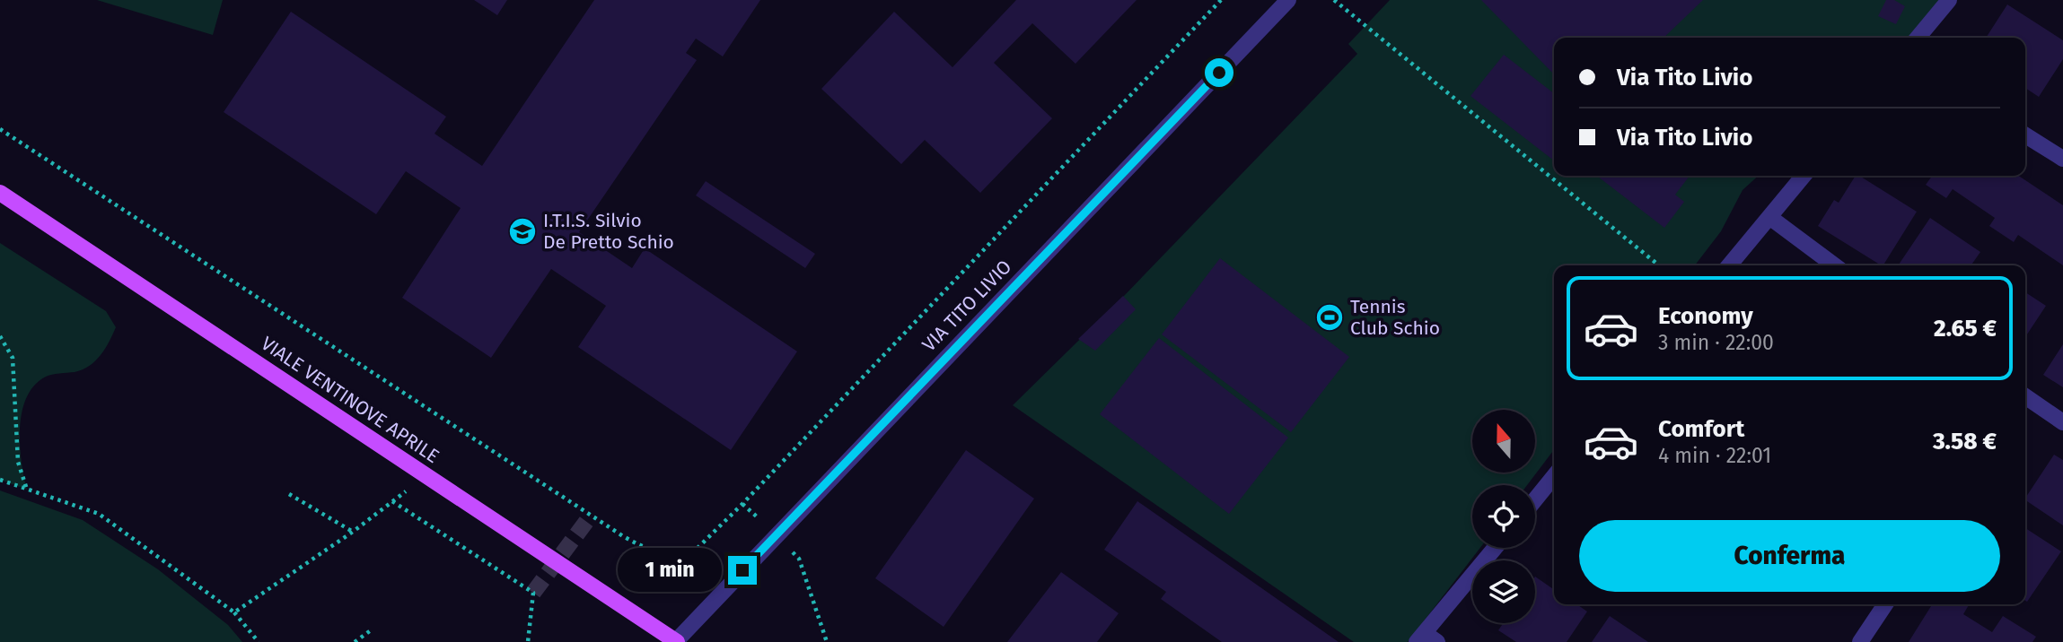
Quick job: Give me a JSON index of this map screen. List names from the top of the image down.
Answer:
{
  "streets": {
    "main road": ["VIALE VENTINOVE APRILE"],
    "street": ["VIA TITO LIVIO"]
  },
  "crossings": [
    ["VIA TITO LIVIO", "VIALE VENTINOVE APRILE"]
  ],
  "places": {
    "school or university": ["I.T.I.S. Silvio De Pretto Schio"],
    "sports": ["Tennis Club Schio"]
  },
  "north": "top",
  "page": {
    "banner": ["Via Tito Livio", "Via Tito Livio"],
    "list": [
      {
        "name": "Economy",
        "note": "3 min · 22:00",
        "value": "2.65 €"
      },
      {
        "name": "Comfort",
        "note": "4 min · 22:01",
        "value": "3.58 €"
      }
    ],
    "buttons": "Conferma",
    "bubble": "1 min"
  }
}
